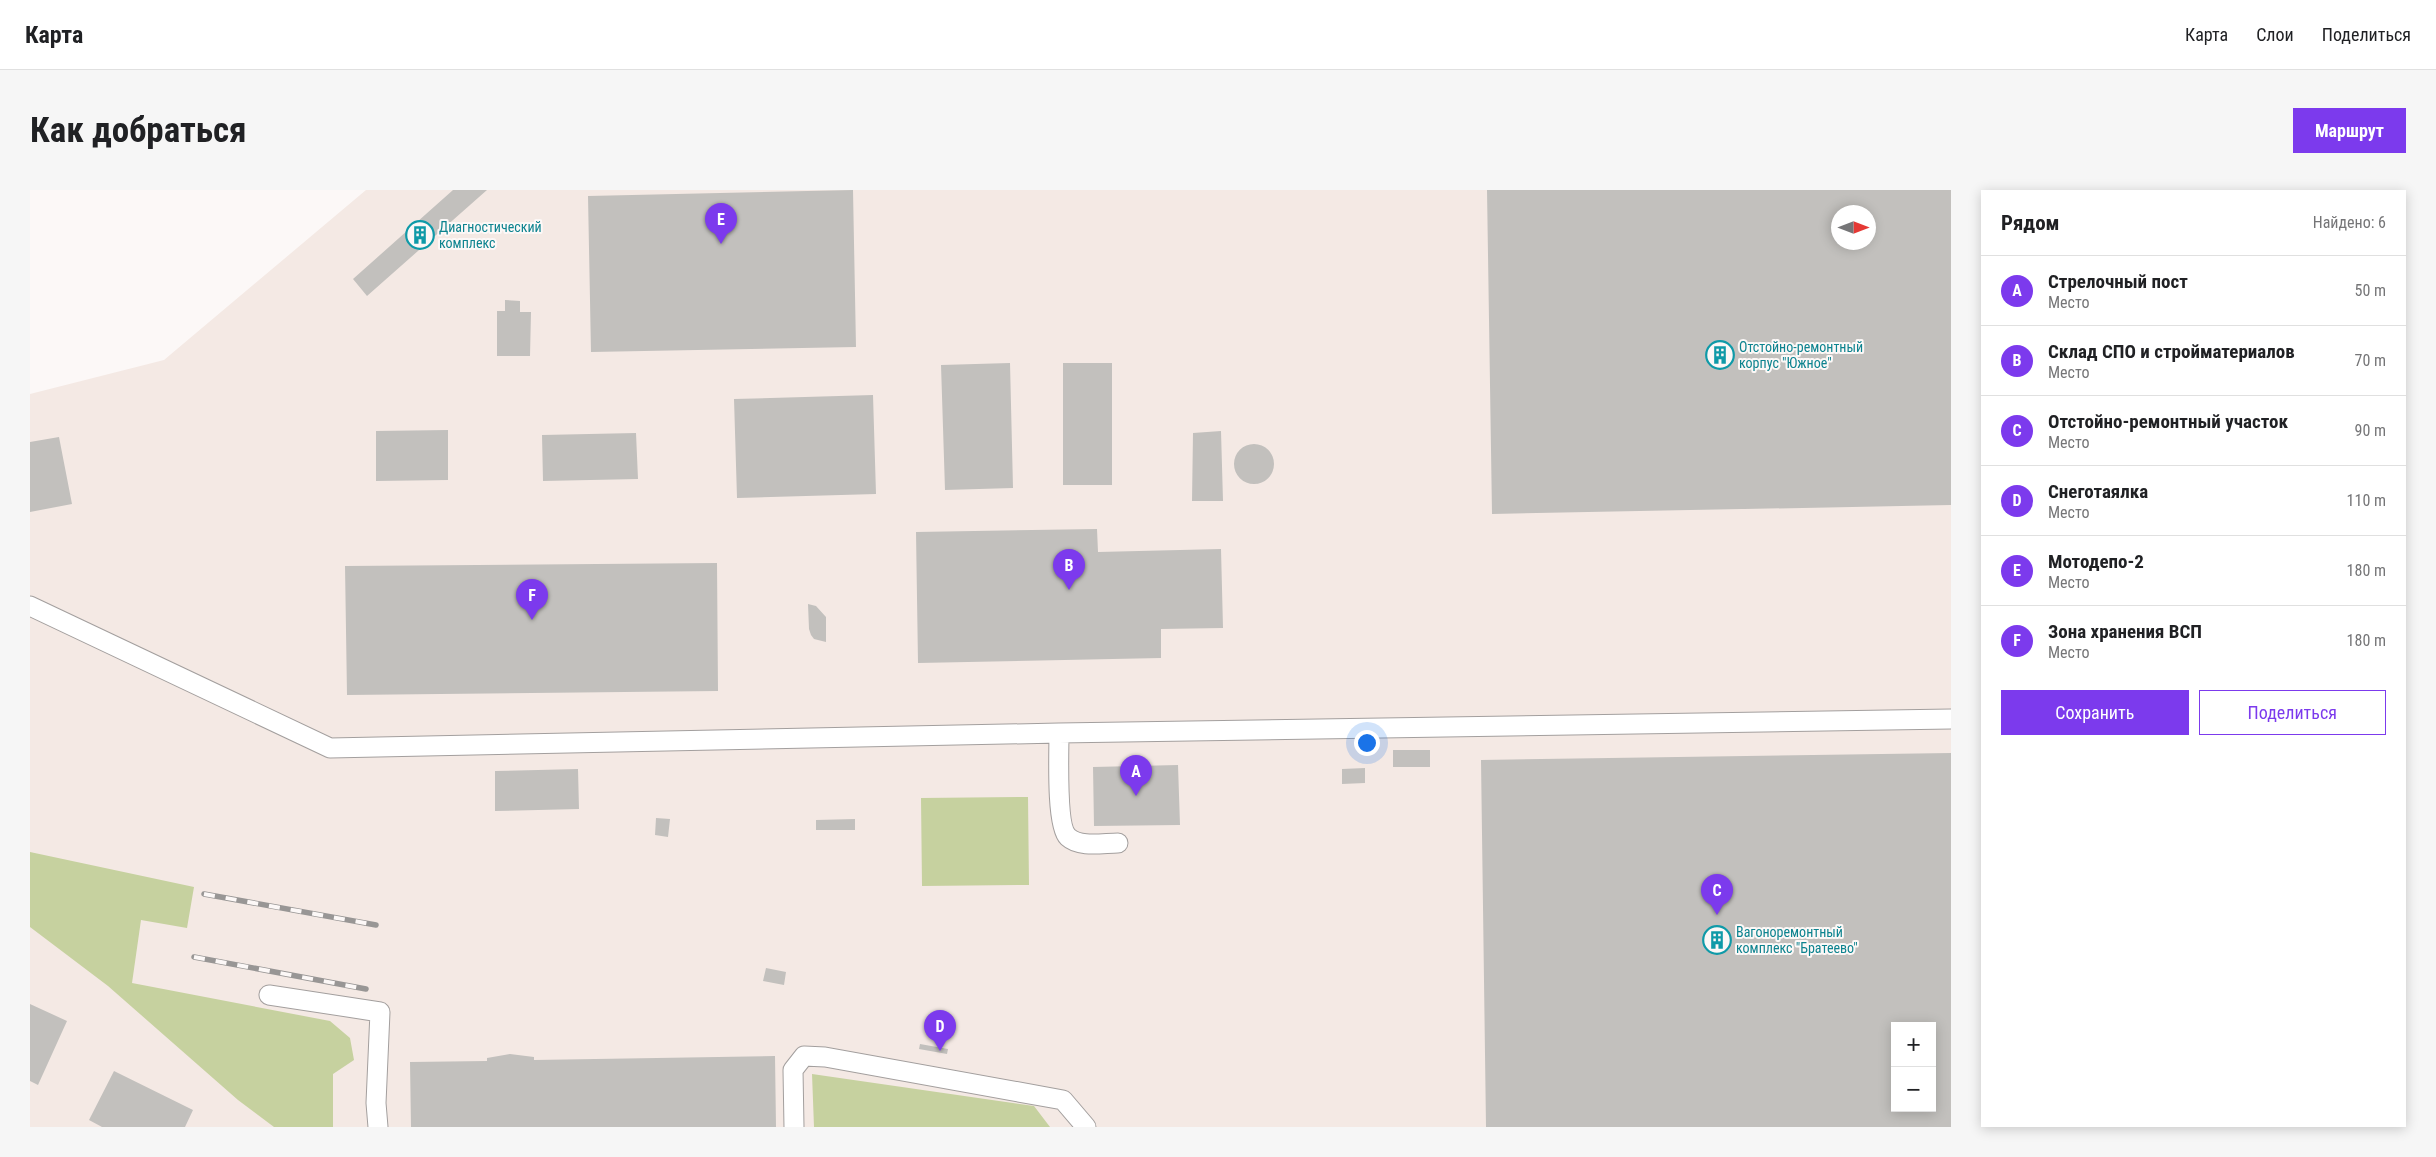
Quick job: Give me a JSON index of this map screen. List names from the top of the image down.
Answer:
{
  "places": {
    "building": ["Диагностический комплекс", "Отстойно-ремонтный корпус \"Южное\"", "Вагоноремонтный комплекс \"Братеево\""]
  },
  "north": "right",
  "page": {
    "header": "Карта",
    "nav": ["Карта", "Слои", "Поделиться"],
    "buttons": [
      "Маршрут",
      ["Сохранить", "Поделиться"]
    ],
    "title": "Как добраться",
    "heading": ["Рядом", "Найдено: 6"],
    "pins": [
      "E",
      "B",
      "F",
      "A",
      "C",
      "D"
    ],
    "list": [
      {
        "mark": "A",
        "name": "Стрелочный пост",
        "note": "Место",
        "value": "50 m"
      },
      {
        "mark": "B",
        "name": "Склад СПО и стройматериалов",
        "note": "Место",
        "value": "70 m"
      },
      {
        "mark": "C",
        "name": "Отстойно-ремонтный участок",
        "note": "Место",
        "value": "90 m"
      },
      {
        "mark": "D",
        "name": "Снеготаялка",
        "note": "Место",
        "value": "110 m"
      },
      {
        "mark": "E",
        "name": "Мотодепо-2",
        "note": "Место",
        "value": "180 m"
      },
      {
        "mark": "F",
        "name": "Зона хранения ВСП",
        "note": "Место",
        "value": "180 m"
      }
    ],
    "map_buttons": ["+", "−"]
  }
}
